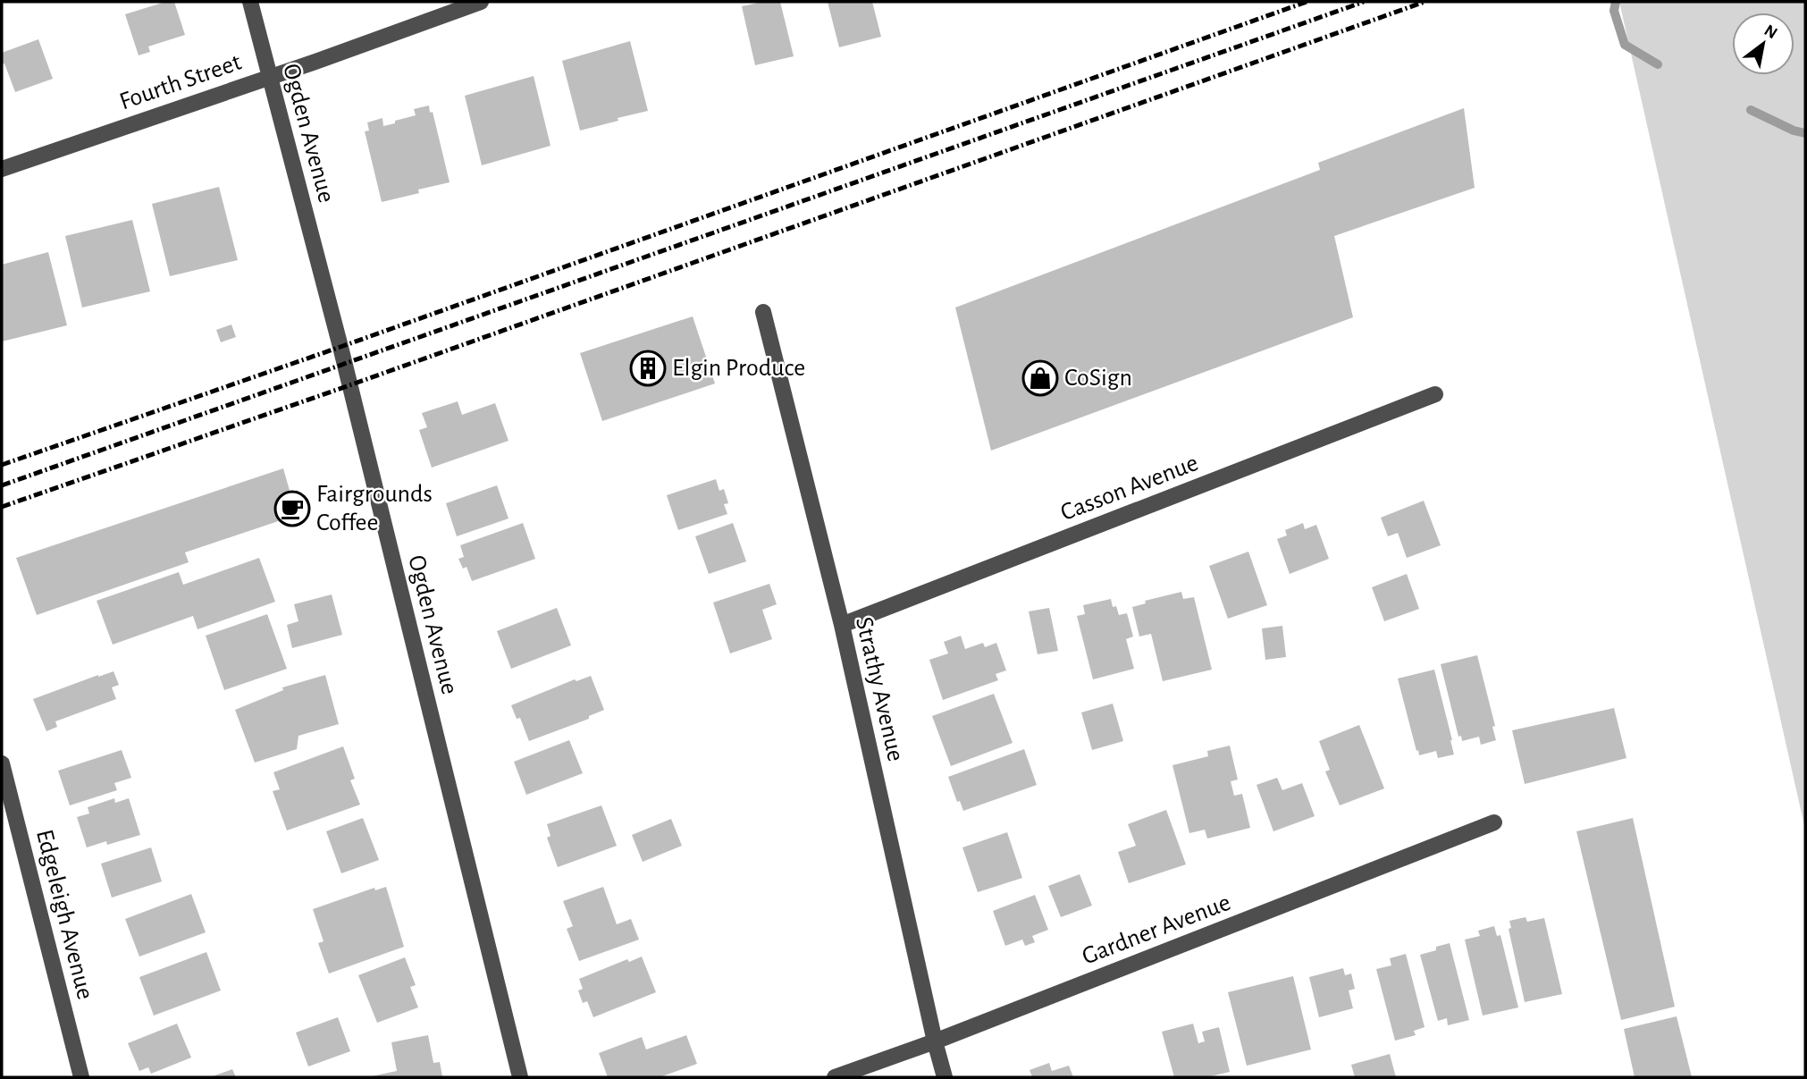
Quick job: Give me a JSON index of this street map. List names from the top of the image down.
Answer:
{
  "streets": {
    "street": [
      "Fourth Street",
      "Ogden Avenue",
      "Casson Avenue",
      "Strathy Avenue",
      "Edgeleigh Avenue",
      "Gardner Avenue"
    ]
  },
  "crossings": [
    ["Fourth Street", "Ogden Avenue"],
    ["Casson Avenue", "Strathy Avenue"],
    ["Strathy Avenue", "Gardner Avenue"]
  ],
  "places": {
    "building": ["Elgin Produce"],
    "shop": ["CoSign"],
    "cafe": ["Fairgrounds Coffee"]
  },
  "north": "top right"
}
